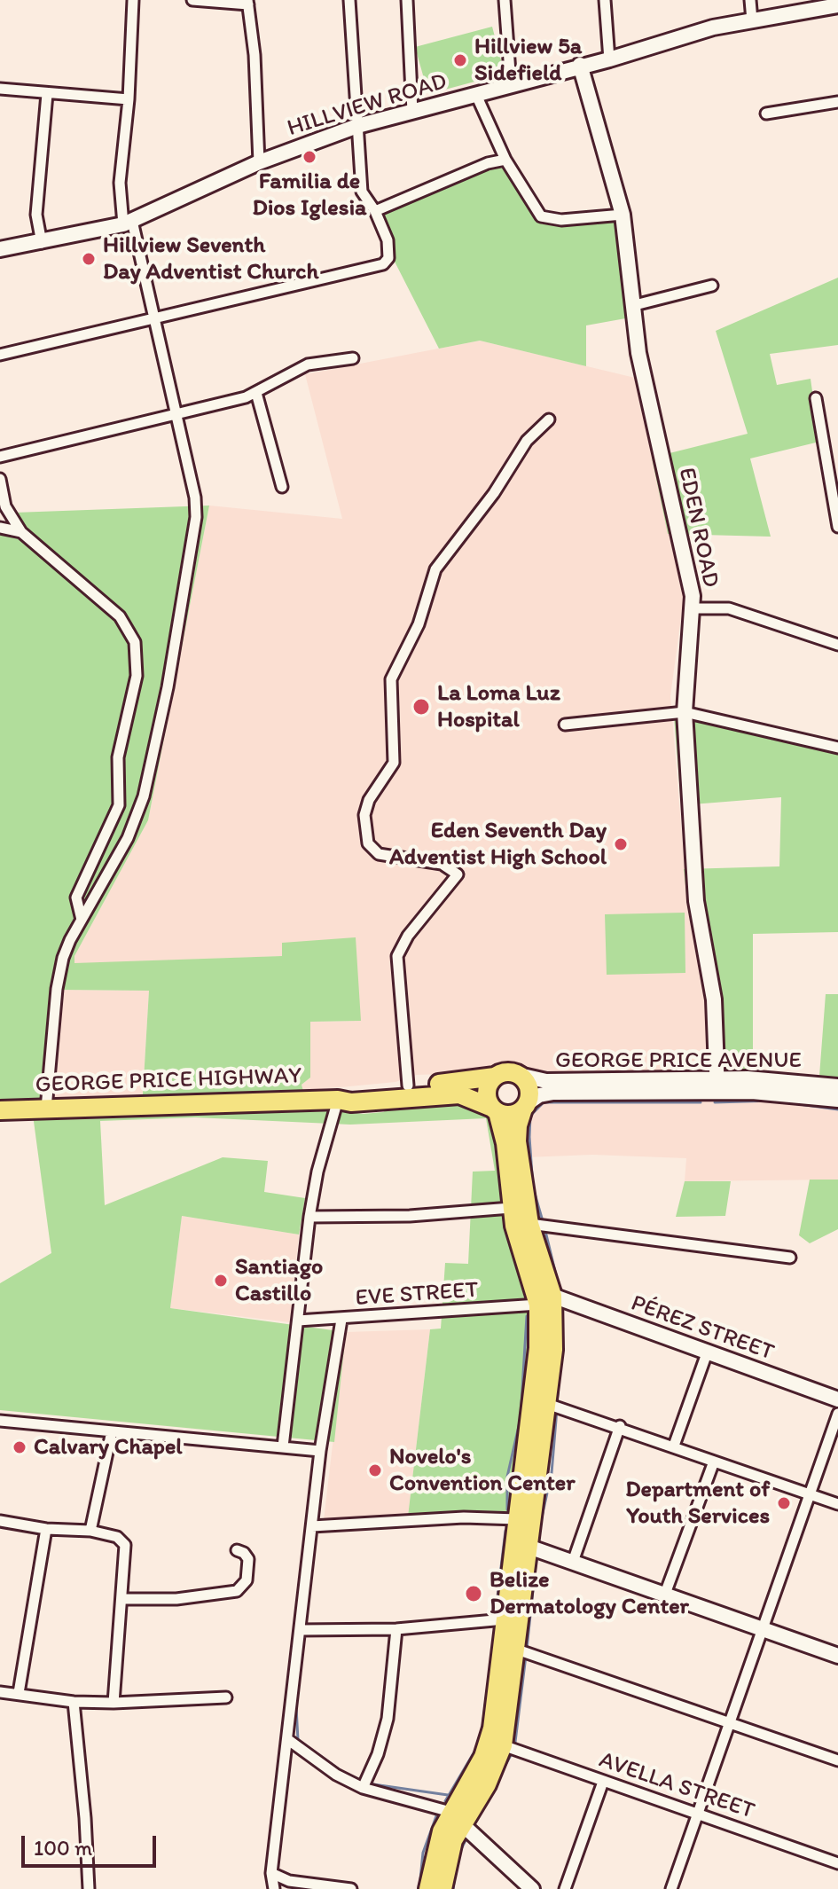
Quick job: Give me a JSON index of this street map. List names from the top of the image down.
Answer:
{
  "streets": {
    "highway": ["GEORGE PRICE HIGHWAY"],
    "street": [
      "HILLVIEW ROAD",
      "EDEN ROAD",
      "GEORGE PRICE AVENUE",
      "EVE STREET",
      "PÉREZ STREET",
      "AVELLA STREET"
    ]
  },
  "crossings": [
    ["HILLVIEW ROAD", "EDEN ROAD"],
    ["EDEN ROAD", "GEORGE PRICE AVENUE"],
    ["GEORGE PRICE AVENUE", "GEORGE PRICE HIGHWAY"],
    ["EVE STREET", "PÉREZ STREET"]
  ],
  "places": [
    "Hillview 5a Sidefield",
    "Familia de Dios Iglesia",
    "Hillview Seventh Day Adventist Church",
    "La Loma Luz Hospital",
    "Eden Seventh Day Adventist High School",
    "Santiago Castillo",
    "Calvary Chapel",
    "Novelo's Convention Center",
    "Department of Youth Services",
    "Belize Dermatology Center"
  ],
  "scale_bar": "100 m"
}
